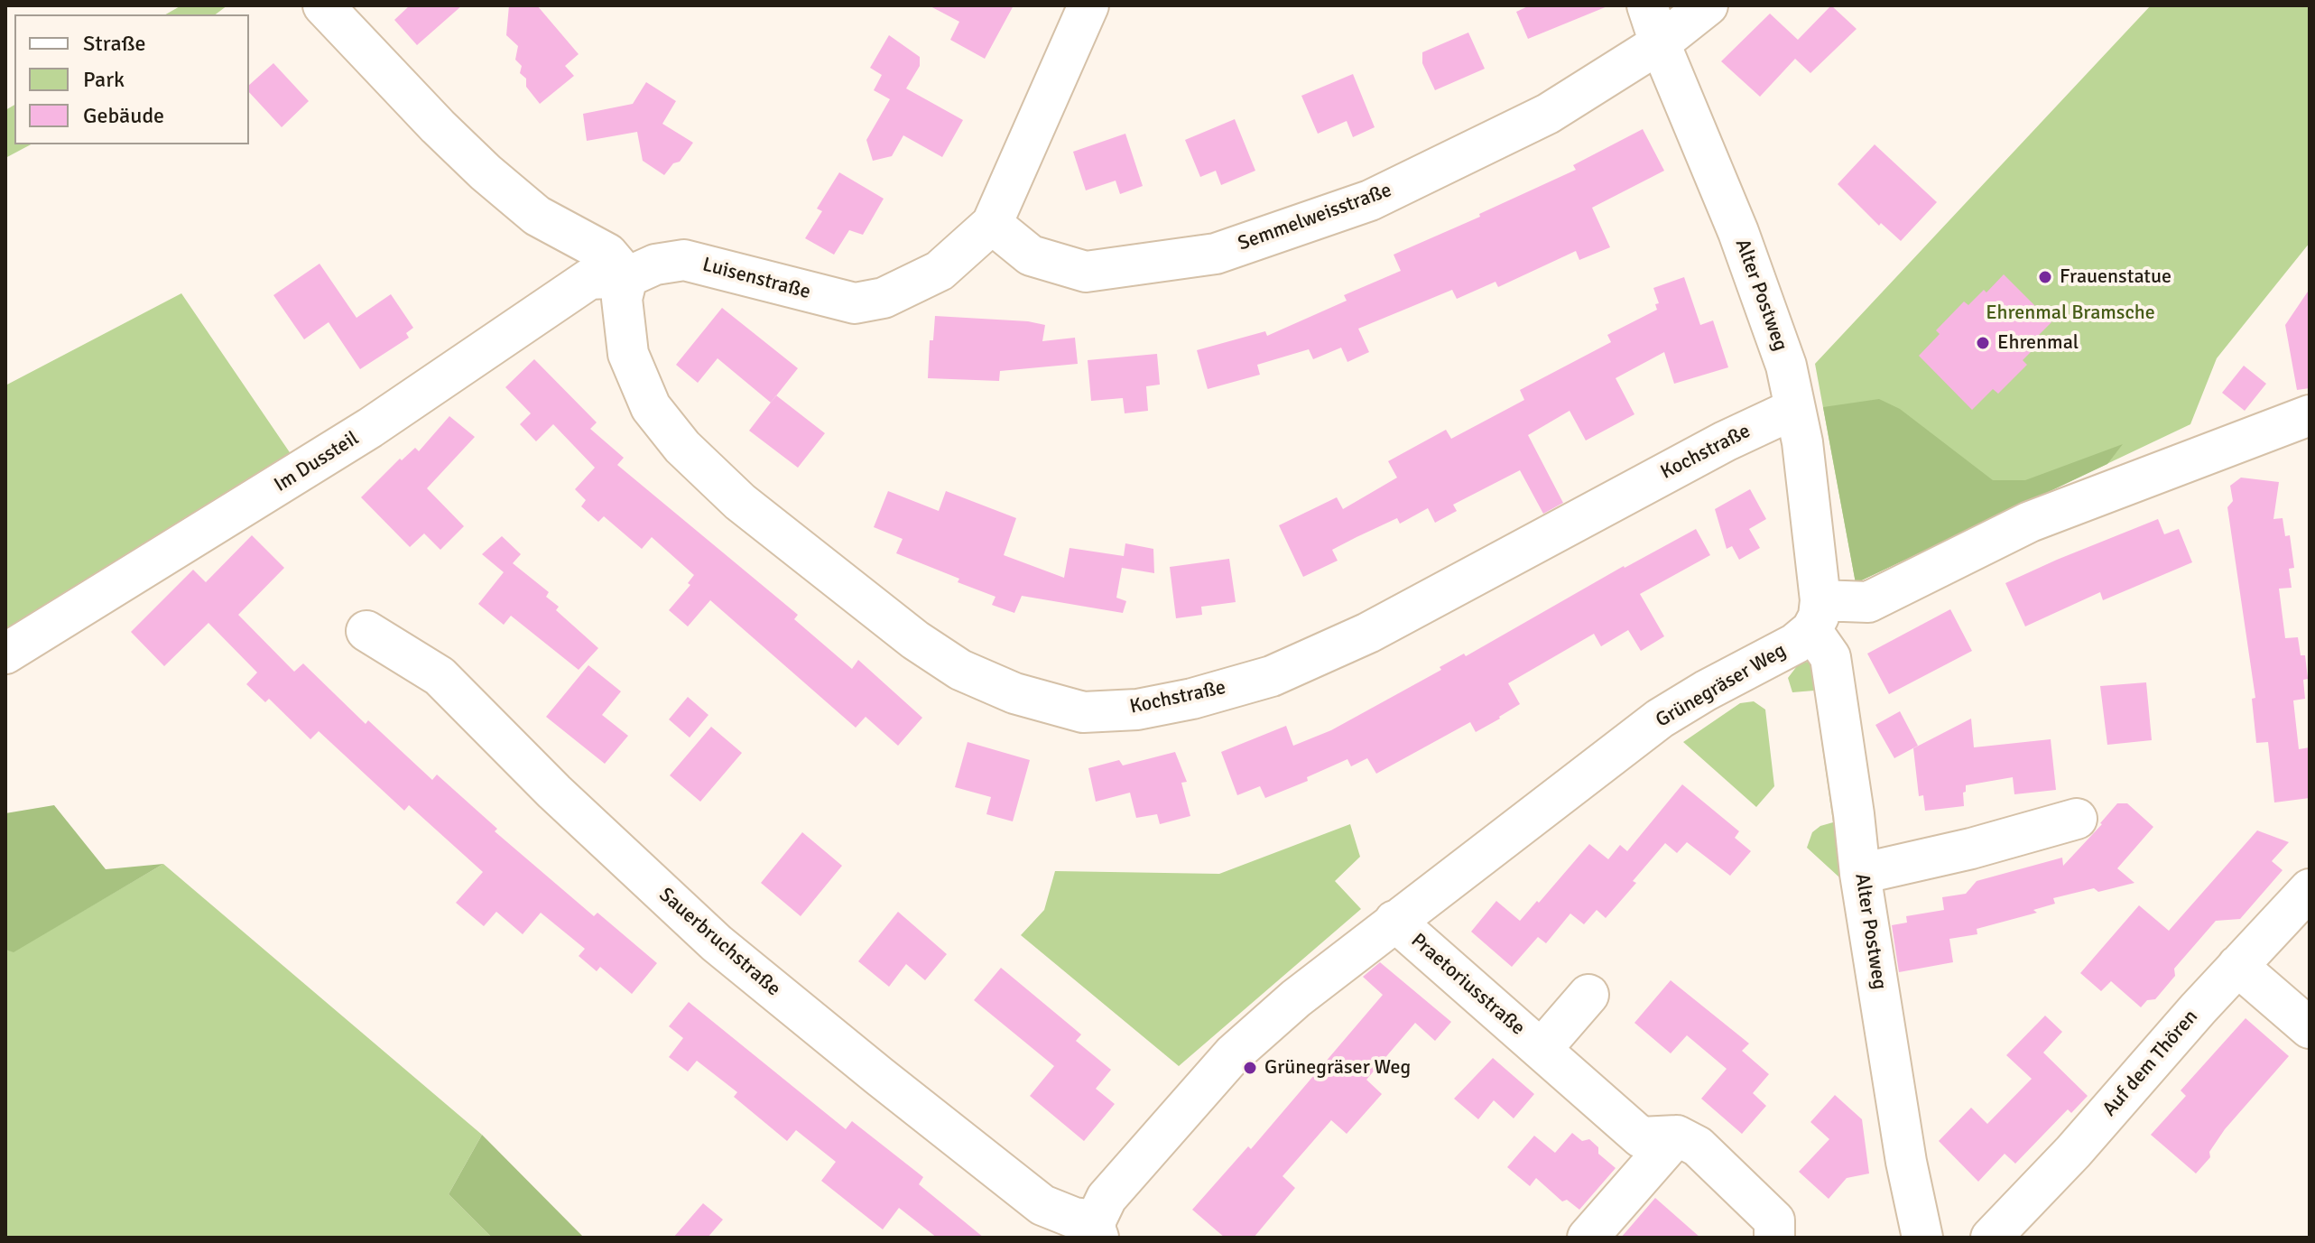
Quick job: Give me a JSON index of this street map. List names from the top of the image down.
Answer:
{
  "streets": {
    "street": [
      "Semmelweisstraße",
      "Luisenstraße",
      "Alter Postweg",
      "Kochstraße",
      "Im Dussteil",
      "Grünegräser Weg",
      "Sauerbruchstraße",
      "Praetoriusstraße",
      "Auf dem Thören"
    ]
  },
  "crossings": [
    ["Semmelweisstraße", "Luisenstraße"],
    ["Semmelweisstraße", "Alter Postweg"],
    ["Luisenstraße", "Kochstraße"],
    ["Luisenstraße", "Im Dussteil"],
    ["Alter Postweg", "Kochstraße"],
    ["Alter Postweg", "Grünegräser Weg"],
    ["Kochstraße", "Im Dussteil"],
    ["Grünegräser Weg", "Sauerbruchstraße"],
    ["Grünegräser Weg", "Praetoriusstraße"]
  ],
  "parks": ["Ehrenmal Bramsche"],
  "places": ["Frauenstatue", "Ehrenmal", "Grünegräser Weg"],
  "legend": ["Straße", "Park", "Gebäude"]
}
